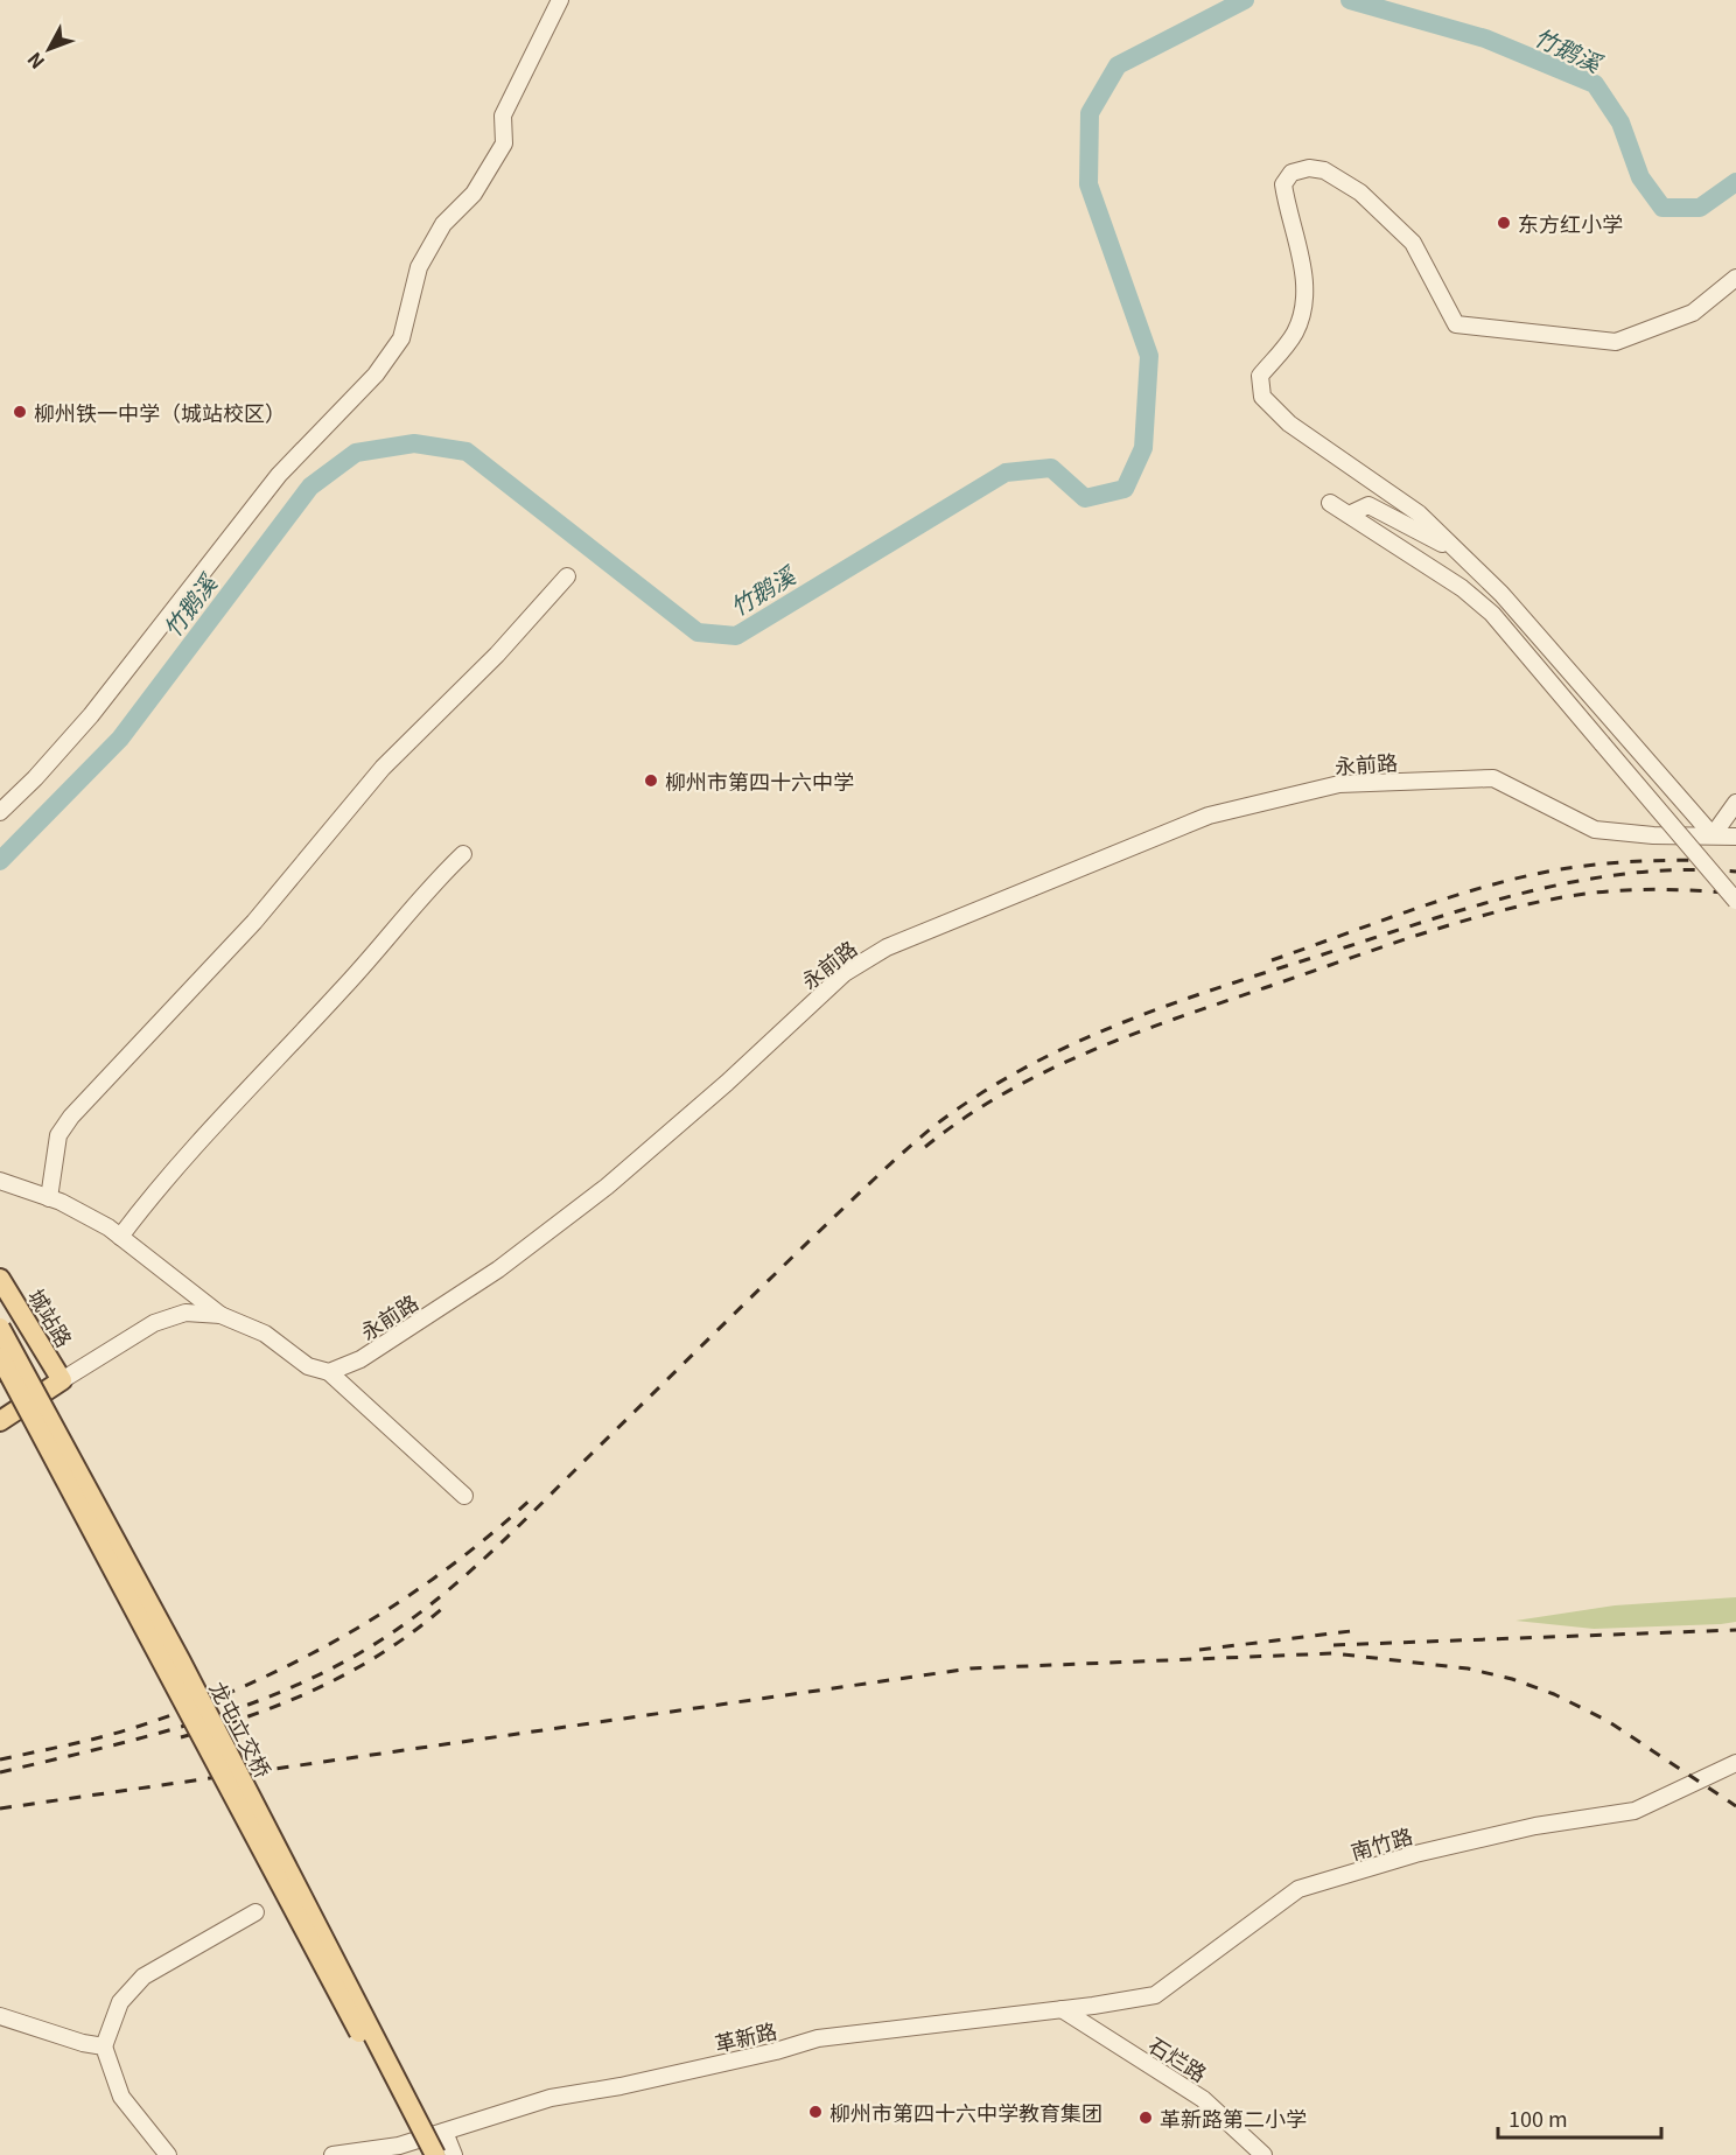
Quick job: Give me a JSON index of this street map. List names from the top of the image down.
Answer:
{
  "streets": {
    "main road": ["城站路", "龙屯立交桥"],
    "street": [
      "永前路",
      "南竹路",
      "革新路",
      "石烂路"
    ]
  },
  "crossings": [
    ["南竹路", "革新路"],
    ["南竹路", "石烂路"],
    ["革新路", "石烂路"]
  ],
  "water": ["竹鹅溪"],
  "places": [
    "东方红小学",
    "柳州铁一中学（城站校区）",
    "柳州市第四十六中学",
    "柳州市第四十六中学教育集团",
    "革新路第二小学"
  ],
  "scale_bar": "100 m",
  "north": "bottom left"
}
